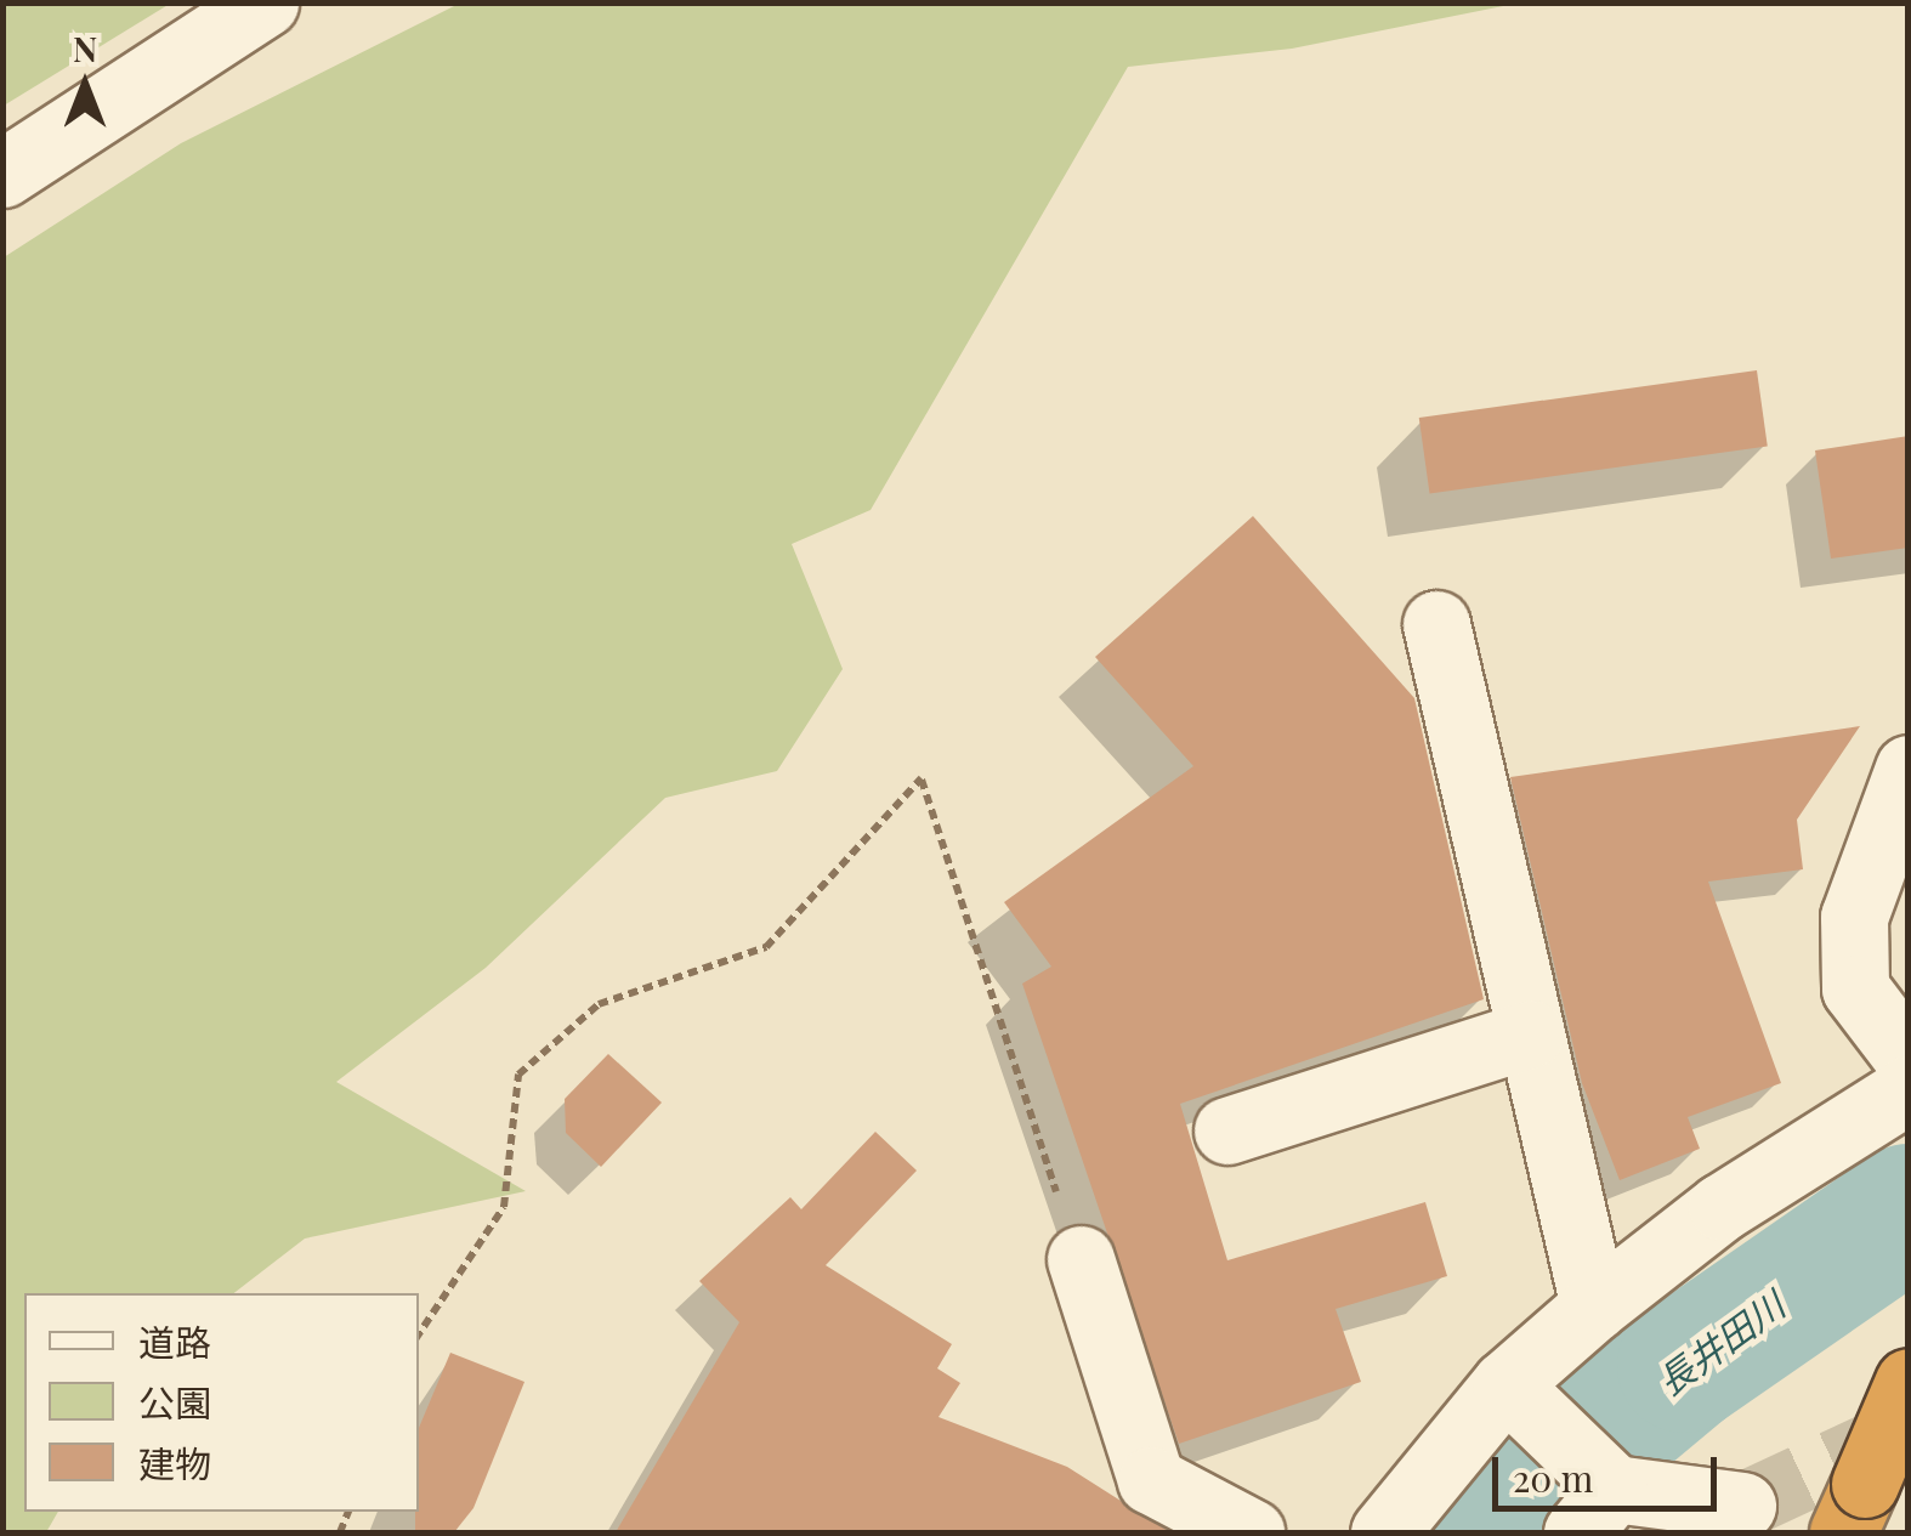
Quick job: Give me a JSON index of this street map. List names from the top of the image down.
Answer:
{
  "water": ["長井田川"],
  "legend": ["道路", "公園", "建物"],
  "scale_bar": "20 m",
  "north": "top"
}
